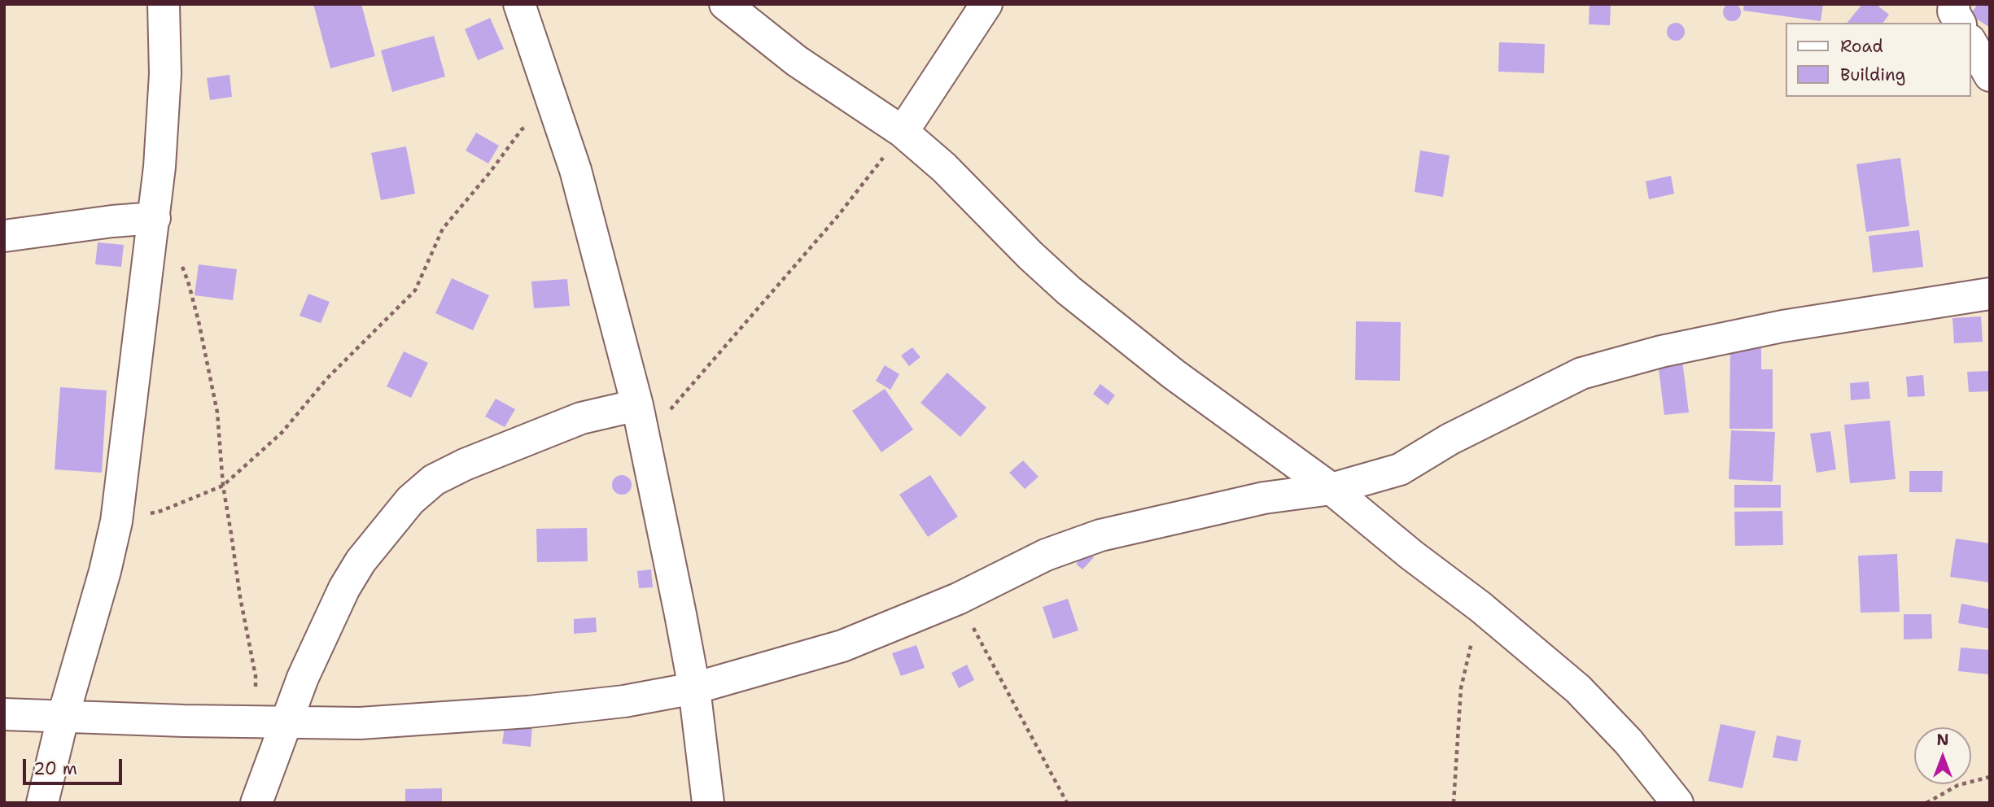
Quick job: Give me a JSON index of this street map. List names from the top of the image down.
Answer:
{
  "legend": ["Road", "Building"],
  "scale_bar": "20 m",
  "north": "top"
}
